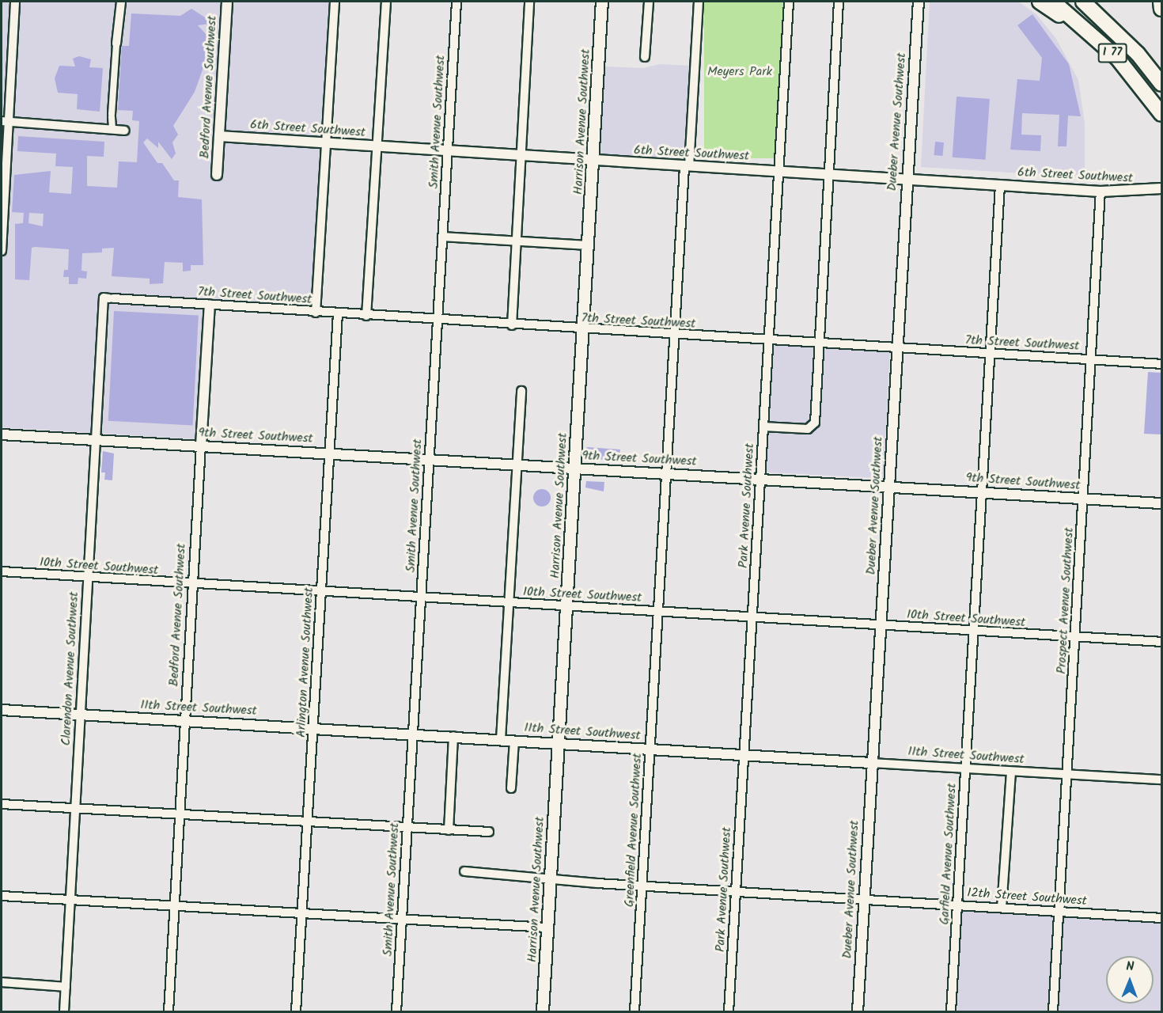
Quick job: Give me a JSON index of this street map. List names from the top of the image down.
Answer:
{
  "streets": {
    "highway": ["I 77"],
    "main road": ["Harrison Avenue Southwest"],
    "street": [
      "Bedford Avenue Southwest",
      "Smith Avenue Southwest",
      "Dueber Avenue Southwest",
      "6th Street Southwest",
      "7th Street Southwest",
      "9th Street Southwest",
      "Park Avenue Southwest",
      "10th Street Southwest",
      "Prospect Avenue Southwest",
      "Arlington Avenue Southwest",
      "Clarendon Avenue Southwest",
      "11th Street Southwest",
      "Greenfield Avenue Southwest",
      "Garfield Avenue Southwest",
      "12th Street Southwest"
    ]
  },
  "crossings": [
    ["Bedford Avenue Southwest", "6th Street Southwest"],
    ["Bedford Avenue Southwest", "7th Street Southwest"],
    ["Bedford Avenue Southwest", "9th Street Southwest"],
    ["Bedford Avenue Southwest", "10th Street Southwest"],
    ["Bedford Avenue Southwest", "11th Street Southwest"],
    ["Smith Avenue Southwest", "6th Street Southwest"],
    ["Smith Avenue Southwest", "7th Street Southwest"],
    ["Smith Avenue Southwest", "9th Street Southwest"],
    ["Smith Avenue Southwest", "10th Street Southwest"],
    ["Smith Avenue Southwest", "11th Street Southwest"],
    ["Harrison Avenue Southwest", "6th Street Southwest"],
    ["Harrison Avenue Southwest", "7th Street Southwest"],
    ["Harrison Avenue Southwest", "9th Street Southwest"],
    ["Harrison Avenue Southwest", "10th Street Southwest"],
    ["Harrison Avenue Southwest", "11th Street Southwest"],
    ["Harrison Avenue Southwest", "12th Street Southwest"],
    ["Dueber Avenue Southwest", "6th Street Southwest"],
    ["Dueber Avenue Southwest", "7th Street Southwest"],
    ["Dueber Avenue Southwest", "9th Street Southwest"],
    ["Dueber Avenue Southwest", "10th Street Southwest"],
    ["Dueber Avenue Southwest", "11th Street Southwest"],
    ["Dueber Avenue Southwest", "12th Street Southwest"],
    ["6th Street Southwest", "Park Avenue Southwest"],
    ["6th Street Southwest", "Prospect Avenue Southwest"],
    ["6th Street Southwest", "Greenfield Avenue Southwest"],
    ["6th Street Southwest", "Garfield Avenue Southwest"],
    ["7th Street Southwest", "Park Avenue Southwest"],
    ["7th Street Southwest", "Prospect Avenue Southwest"],
    ["7th Street Southwest", "Arlington Avenue Southwest"],
    ["7th Street Southwest", "Clarendon Avenue Southwest"],
    ["7th Street Southwest", "Greenfield Avenue Southwest"],
    ["7th Street Southwest", "Garfield Avenue Southwest"],
    ["9th Street Southwest", "Park Avenue Southwest"],
    ["9th Street Southwest", "Prospect Avenue Southwest"],
    ["9th Street Southwest", "Arlington Avenue Southwest"],
    ["9th Street Southwest", "Clarendon Avenue Southwest"],
    ["9th Street Southwest", "Greenfield Avenue Southwest"],
    ["9th Street Southwest", "Garfield Avenue Southwest"],
    ["Park Avenue Southwest", "10th Street Southwest"],
    ["Park Avenue Southwest", "11th Street Southwest"],
    ["Park Avenue Southwest", "12th Street Southwest"],
    ["10th Street Southwest", "Prospect Avenue Southwest"],
    ["10th Street Southwest", "Arlington Avenue Southwest"],
    ["10th Street Southwest", "Clarendon Avenue Southwest"],
    ["10th Street Southwest", "Greenfield Avenue Southwest"],
    ["10th Street Southwest", "Garfield Avenue Southwest"],
    ["Prospect Avenue Southwest", "11th Street Southwest"],
    ["Prospect Avenue Southwest", "12th Street Southwest"],
    ["Arlington Avenue Southwest", "11th Street Southwest"],
    ["Clarendon Avenue Southwest", "11th Street Southwest"],
    ["11th Street Southwest", "Greenfield Avenue Southwest"],
    ["11th Street Southwest", "Garfield Avenue Southwest"],
    ["Greenfield Avenue Southwest", "12th Street Southwest"],
    ["Garfield Avenue Southwest", "12th Street Southwest"]
  ],
  "parks": ["Meyers Park"],
  "north": "top"
}
